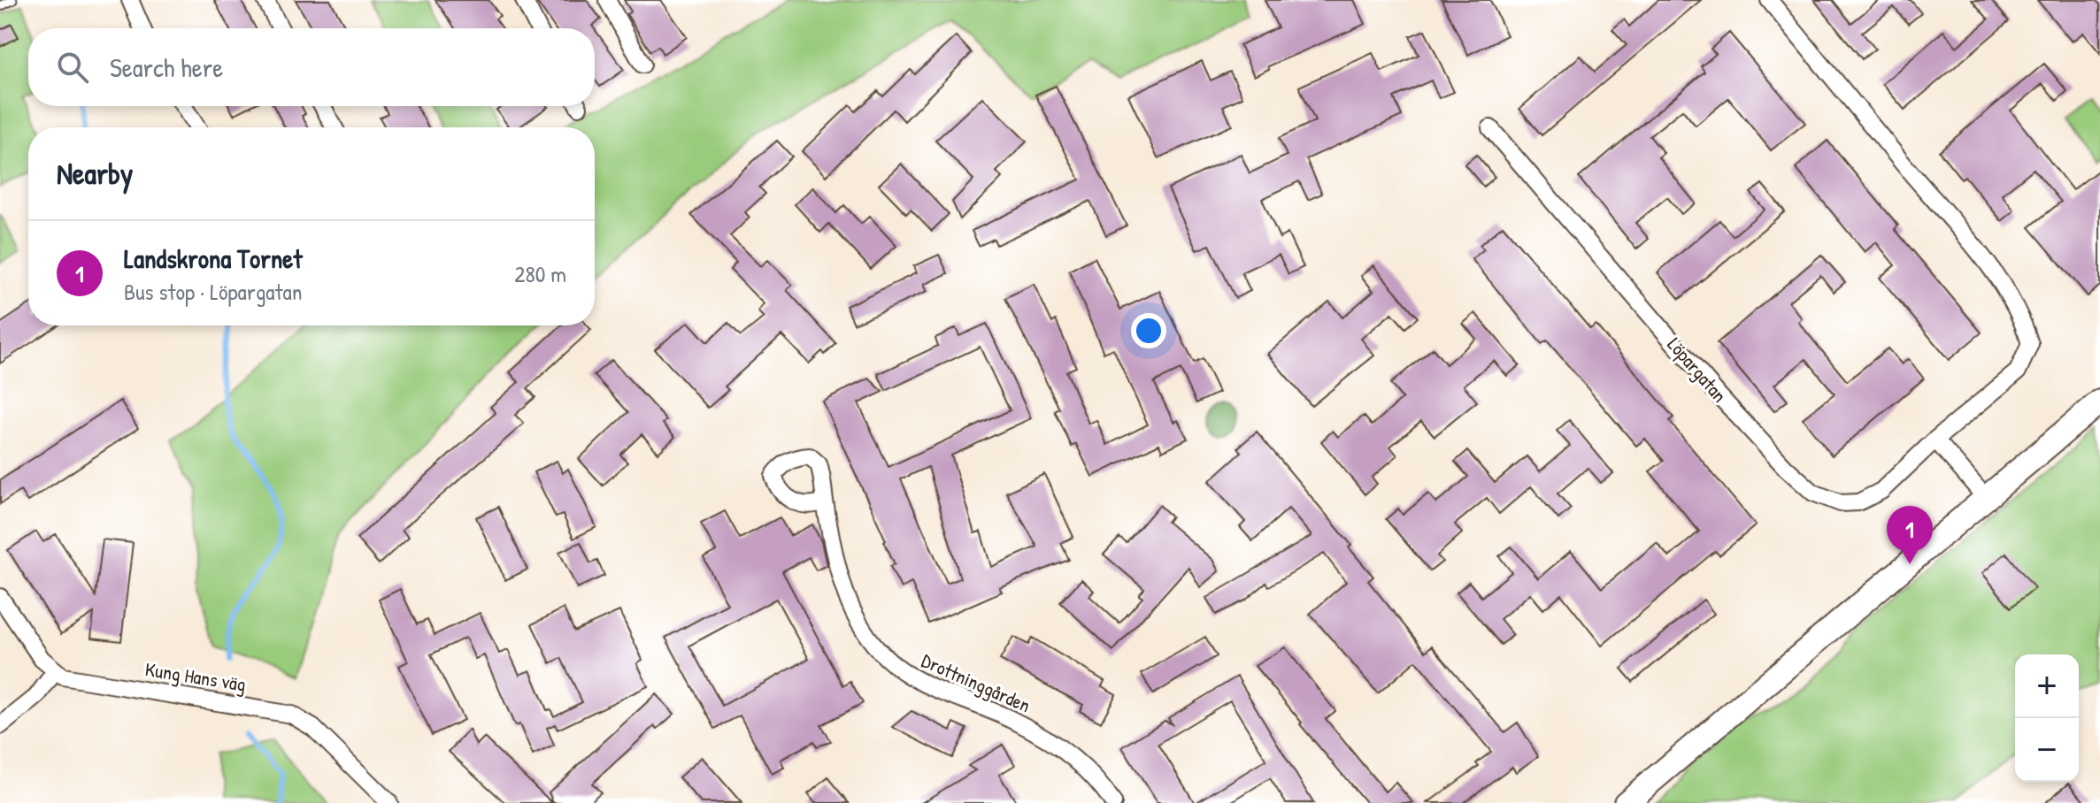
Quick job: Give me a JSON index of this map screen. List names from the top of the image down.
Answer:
{
  "streets": {
    "street": ["Löpargatan", "Kung Hans väg", "Drottninggården"]
  },
  "page": {
    "search": "Search here",
    "heading": "Nearby",
    "list": [
      {
        "mark": "1",
        "name": "Landskrona Tornet",
        "note": "Bus stop · Löpargatan",
        "value": "280 m"
      }
    ],
    "pins": "1",
    "map_buttons": ["+", "−"]
  }
}
